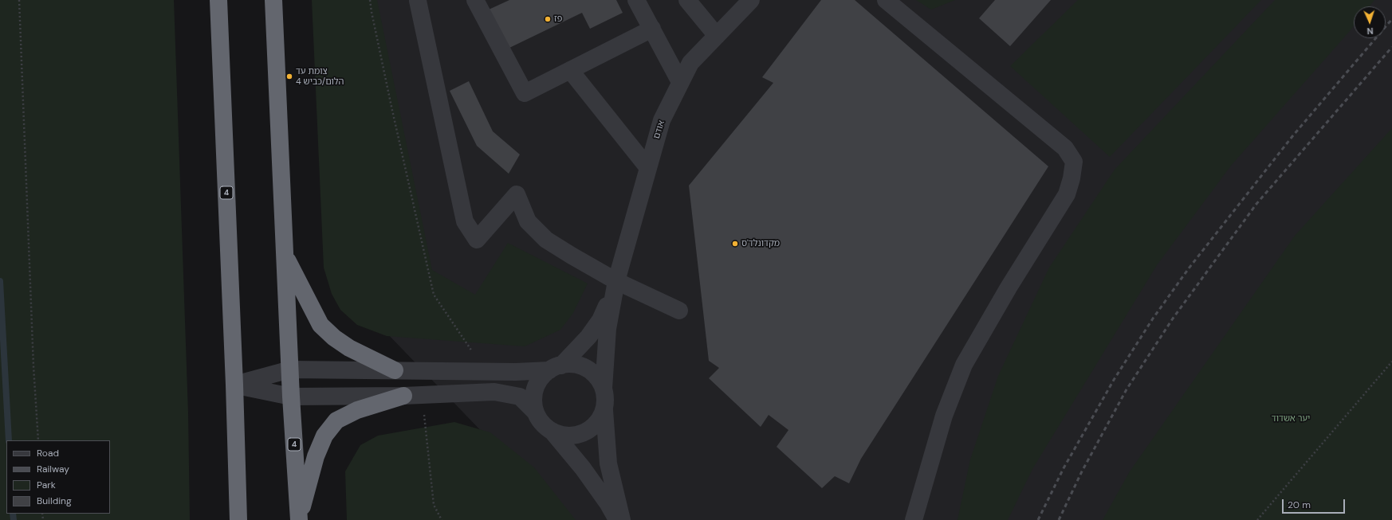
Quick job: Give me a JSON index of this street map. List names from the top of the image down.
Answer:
{
  "streets": {
    "highway": ["4"],
    "street": ["אודם"]
  },
  "parks": ["יער אשדוד"],
  "places": ["פז", "צומת עד הלום/כביש 4", "מקדונלד'ס"],
  "legend": [
    "Road",
    "Railway",
    "Park",
    "Building"
  ],
  "scale_bar": "20 m",
  "north": "bottom"
}
